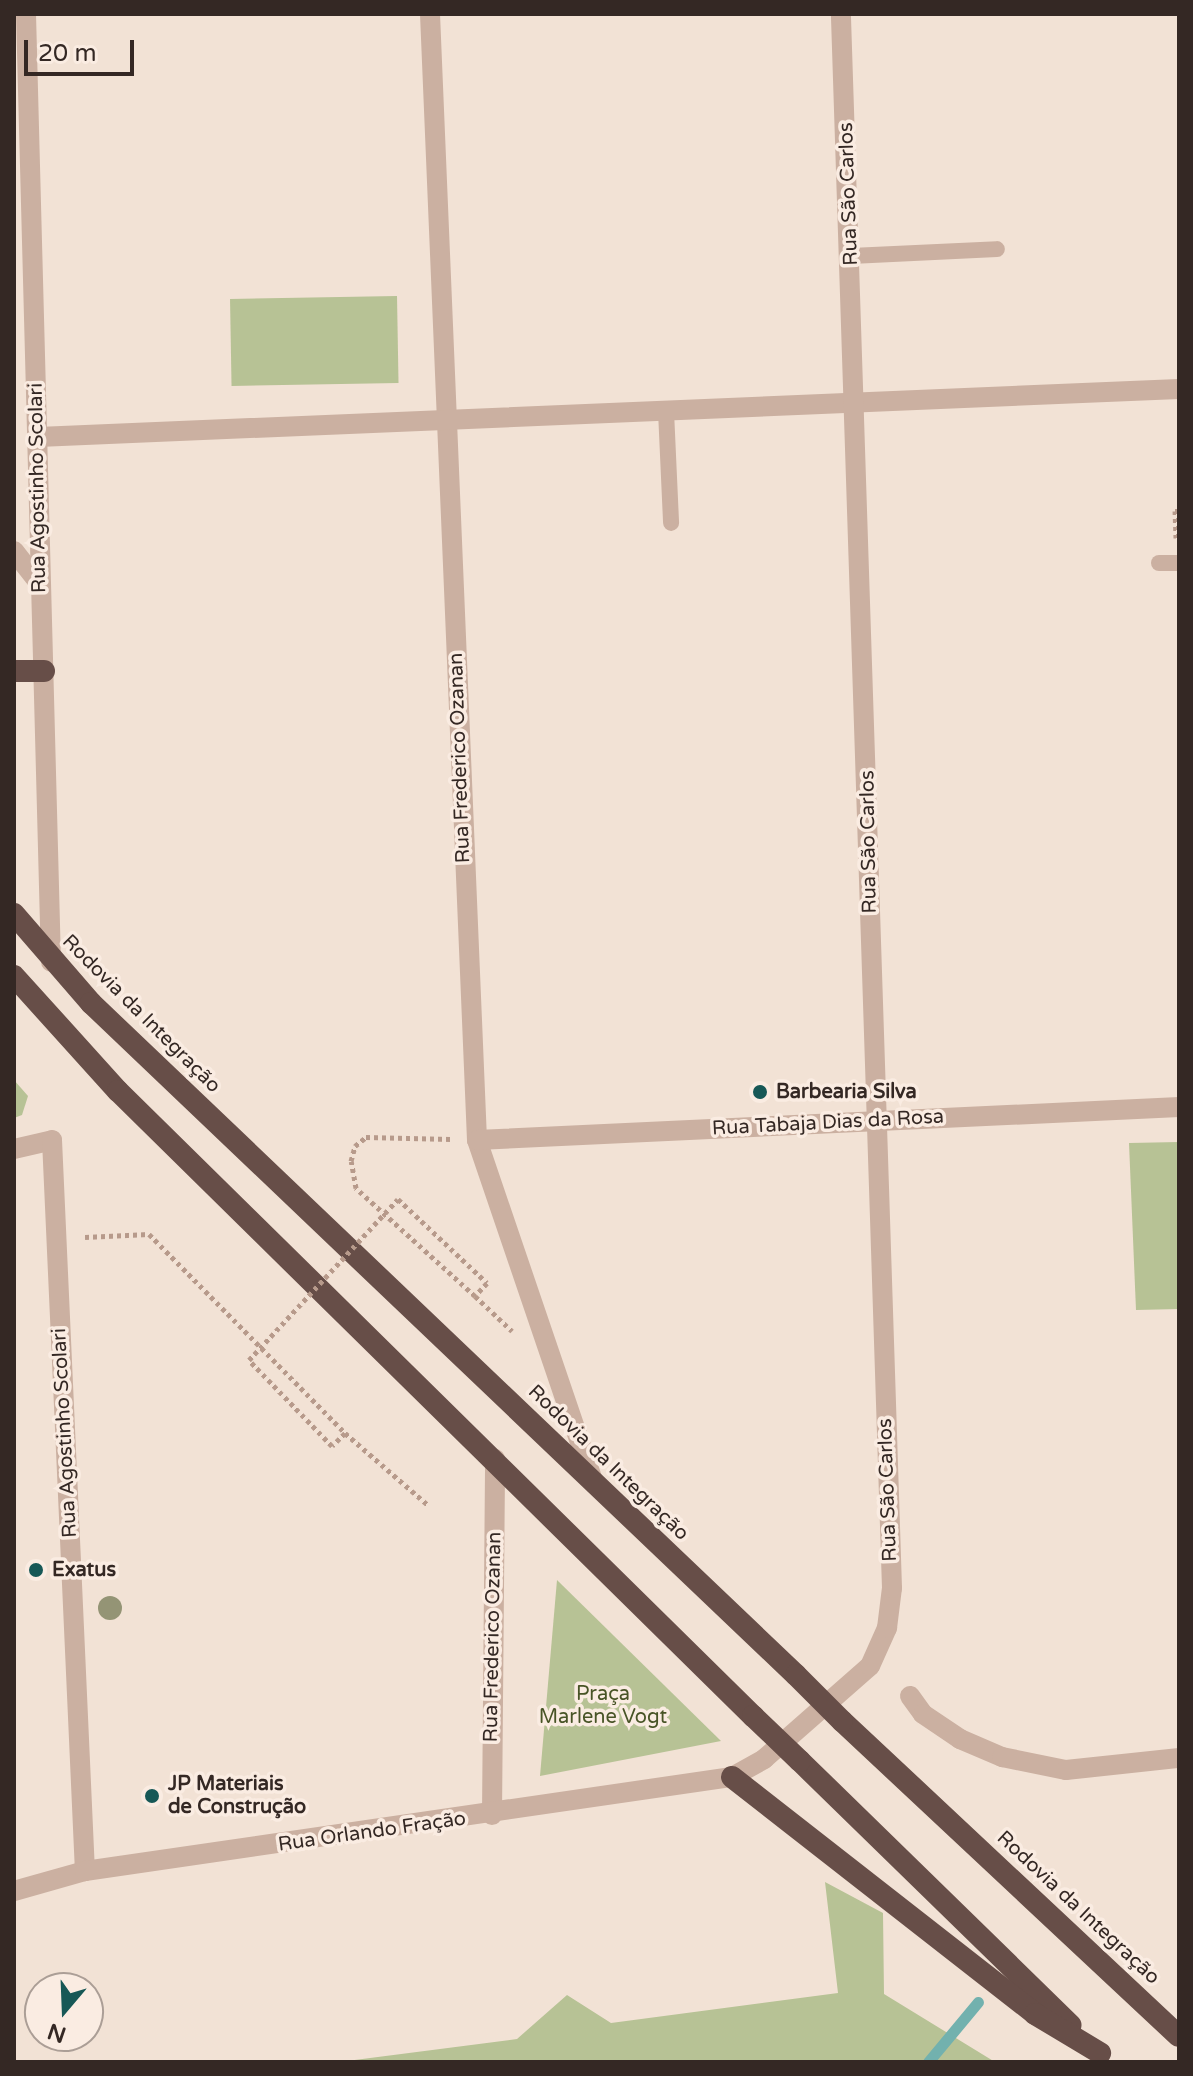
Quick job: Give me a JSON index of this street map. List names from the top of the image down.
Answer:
{
  "streets": {
    "highway": ["Rodovia da Integração"],
    "street": [
      "Rua São Carlos",
      "Rua Agostinho Scolari",
      "Rua Frederico Ozanan",
      "Rua Tabaja Dias da Rosa",
      "Rua Orlando Fração"
    ]
  },
  "crossings": [
    ["Rua São Carlos", "Rua Tabaja Dias da Rosa"],
    ["Rua São Carlos", "Rua Orlando Fração"],
    ["Rua Agostinho Scolari", "Rodovia da Integração"],
    ["Rua Agostinho Scolari", "Rua Orlando Fração"],
    ["Rua Frederico Ozanan", "Rodovia da Integração"],
    ["Rua Frederico Ozanan", "Rua Tabaja Dias da Rosa"],
    ["Rua Frederico Ozanan", "Rua Orlando Fração"]
  ],
  "parks": ["Praça Marlene Vogt"],
  "places": ["Barbearia Silva", "Exatus", "JP Materiais de Construção"],
  "scale_bar": "20 m",
  "north": "bottom"
}
